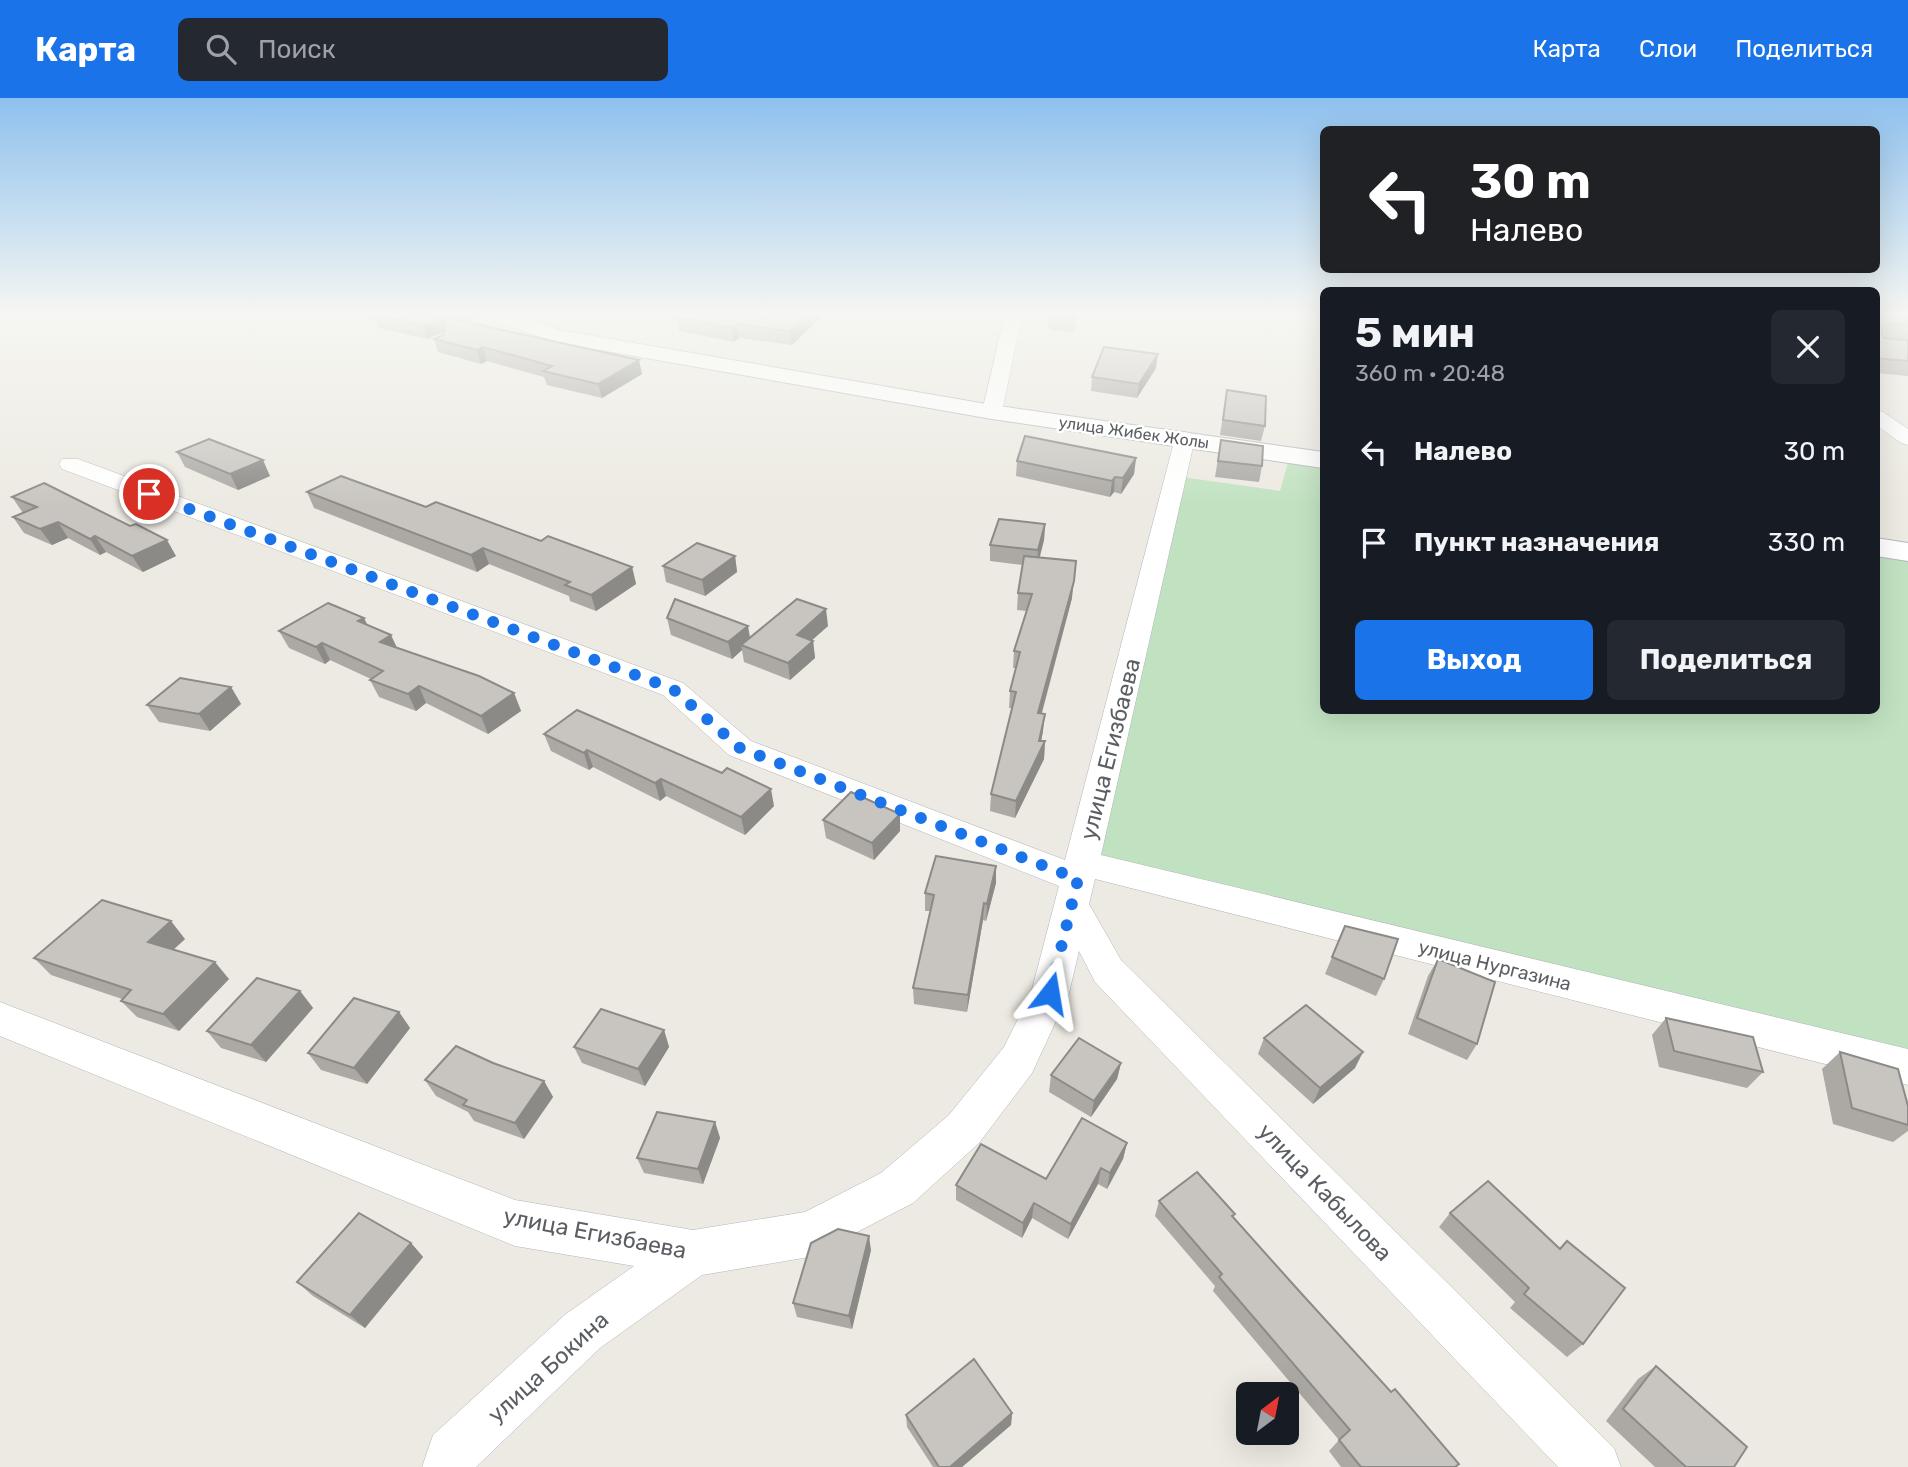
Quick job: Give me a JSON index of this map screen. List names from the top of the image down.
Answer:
{
  "streets": {
    "main road": ["улица Жибек Жолы"],
    "street": [
      "улица Егизбаева",
      "улица Нургазина",
      "улица Кабылова",
      "улица Бокина"
    ]
  },
  "crossings": [
    ["улица Жибек Жолы", "улица Егизбаева"],
    ["улица Егизбаева", "улица Нургазина"],
    ["улица Егизбаева", "улица Кабылова"],
    ["улица Егизбаева", "улица Бокина"],
    ["улица Нургазина", "улица Кабылова"]
  ],
  "north": "top right",
  "page": {
    "header": "Карта",
    "search": "Поиск",
    "nav": ["Карта", "Слои", "Поделиться"],
    "turn": ["30 m", "Налево"],
    "heading": ["5 мин", "360 m · 20:48"],
    "list": [
      {
        "name": "Налево",
        "value": "30 m"
      },
      {
        "name": "Пункт назначения",
        "value": "330 m"
      }
    ],
    "buttons": ["Выход", "Поделиться"]
  }
}
